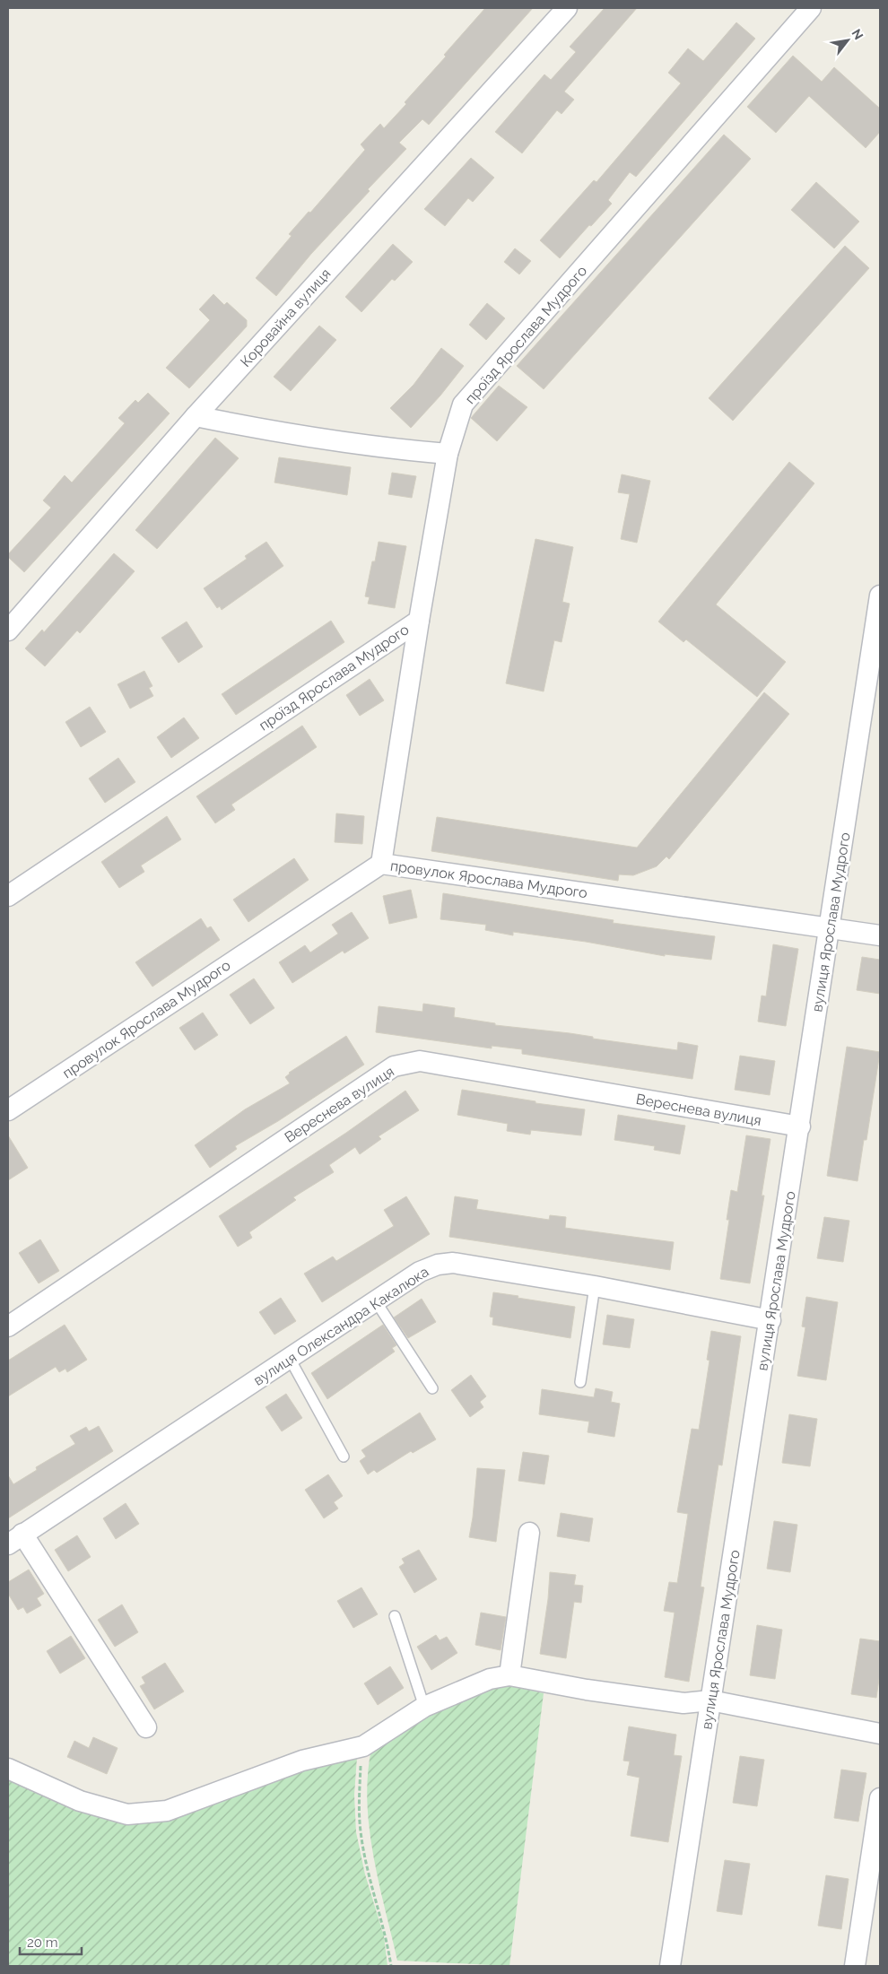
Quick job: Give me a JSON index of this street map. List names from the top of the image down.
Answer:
{
  "streets": {
    "street": [
      "Коровайна вулиця",
      "проїзд Ярослава Мудрого",
      "провулок Ярослава Мудрого",
      "вулиця Ярослава Мудрого",
      "Вереснева вулиця",
      "вулиця Олександра Какалюка"
    ]
  },
  "crossings": [
    ["провулок Ярослава Мудрого", "вулиця Ярослава Мудрого"],
    ["вулиця Ярослава Мудрого", "Вереснева вулиця"],
    ["вулиця Ярослава Мудрого", "вулиця Олександра Какалюка"]
  ],
  "scale_bar": "20 m",
  "north": "top right"
}
